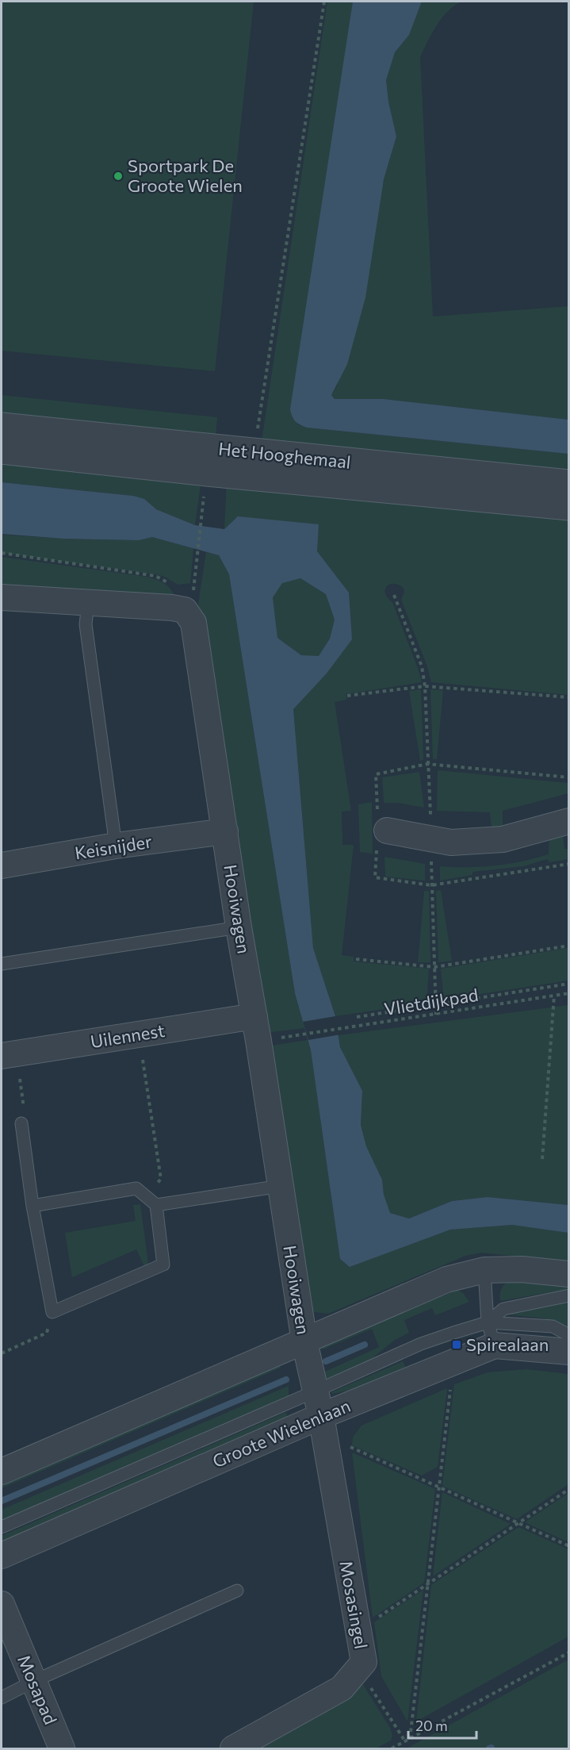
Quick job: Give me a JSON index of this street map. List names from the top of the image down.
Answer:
{
  "streets": {
    "street": [
      "Het Hooghemaal",
      "Keisnijder",
      "Hooiwagen",
      "Uilennest",
      "Groote Wielenlaan",
      "Mosasingel",
      "Mosapad"
    ],
    "path": ["Vlietdijkpad"]
  },
  "crossings": [
    ["Keisnijder", "Hooiwagen"],
    ["Hooiwagen", "Uilennest"],
    ["Hooiwagen", "Groote Wielenlaan"],
    ["Hooiwagen", "Mosasingel"],
    ["Groote Wielenlaan", "Mosasingel"]
  ],
  "places": {
    "other": ["Sportpark De Groote Wielen"],
    "transit": ["Spirealaan"]
  },
  "scale_bar": "20 m"
}
